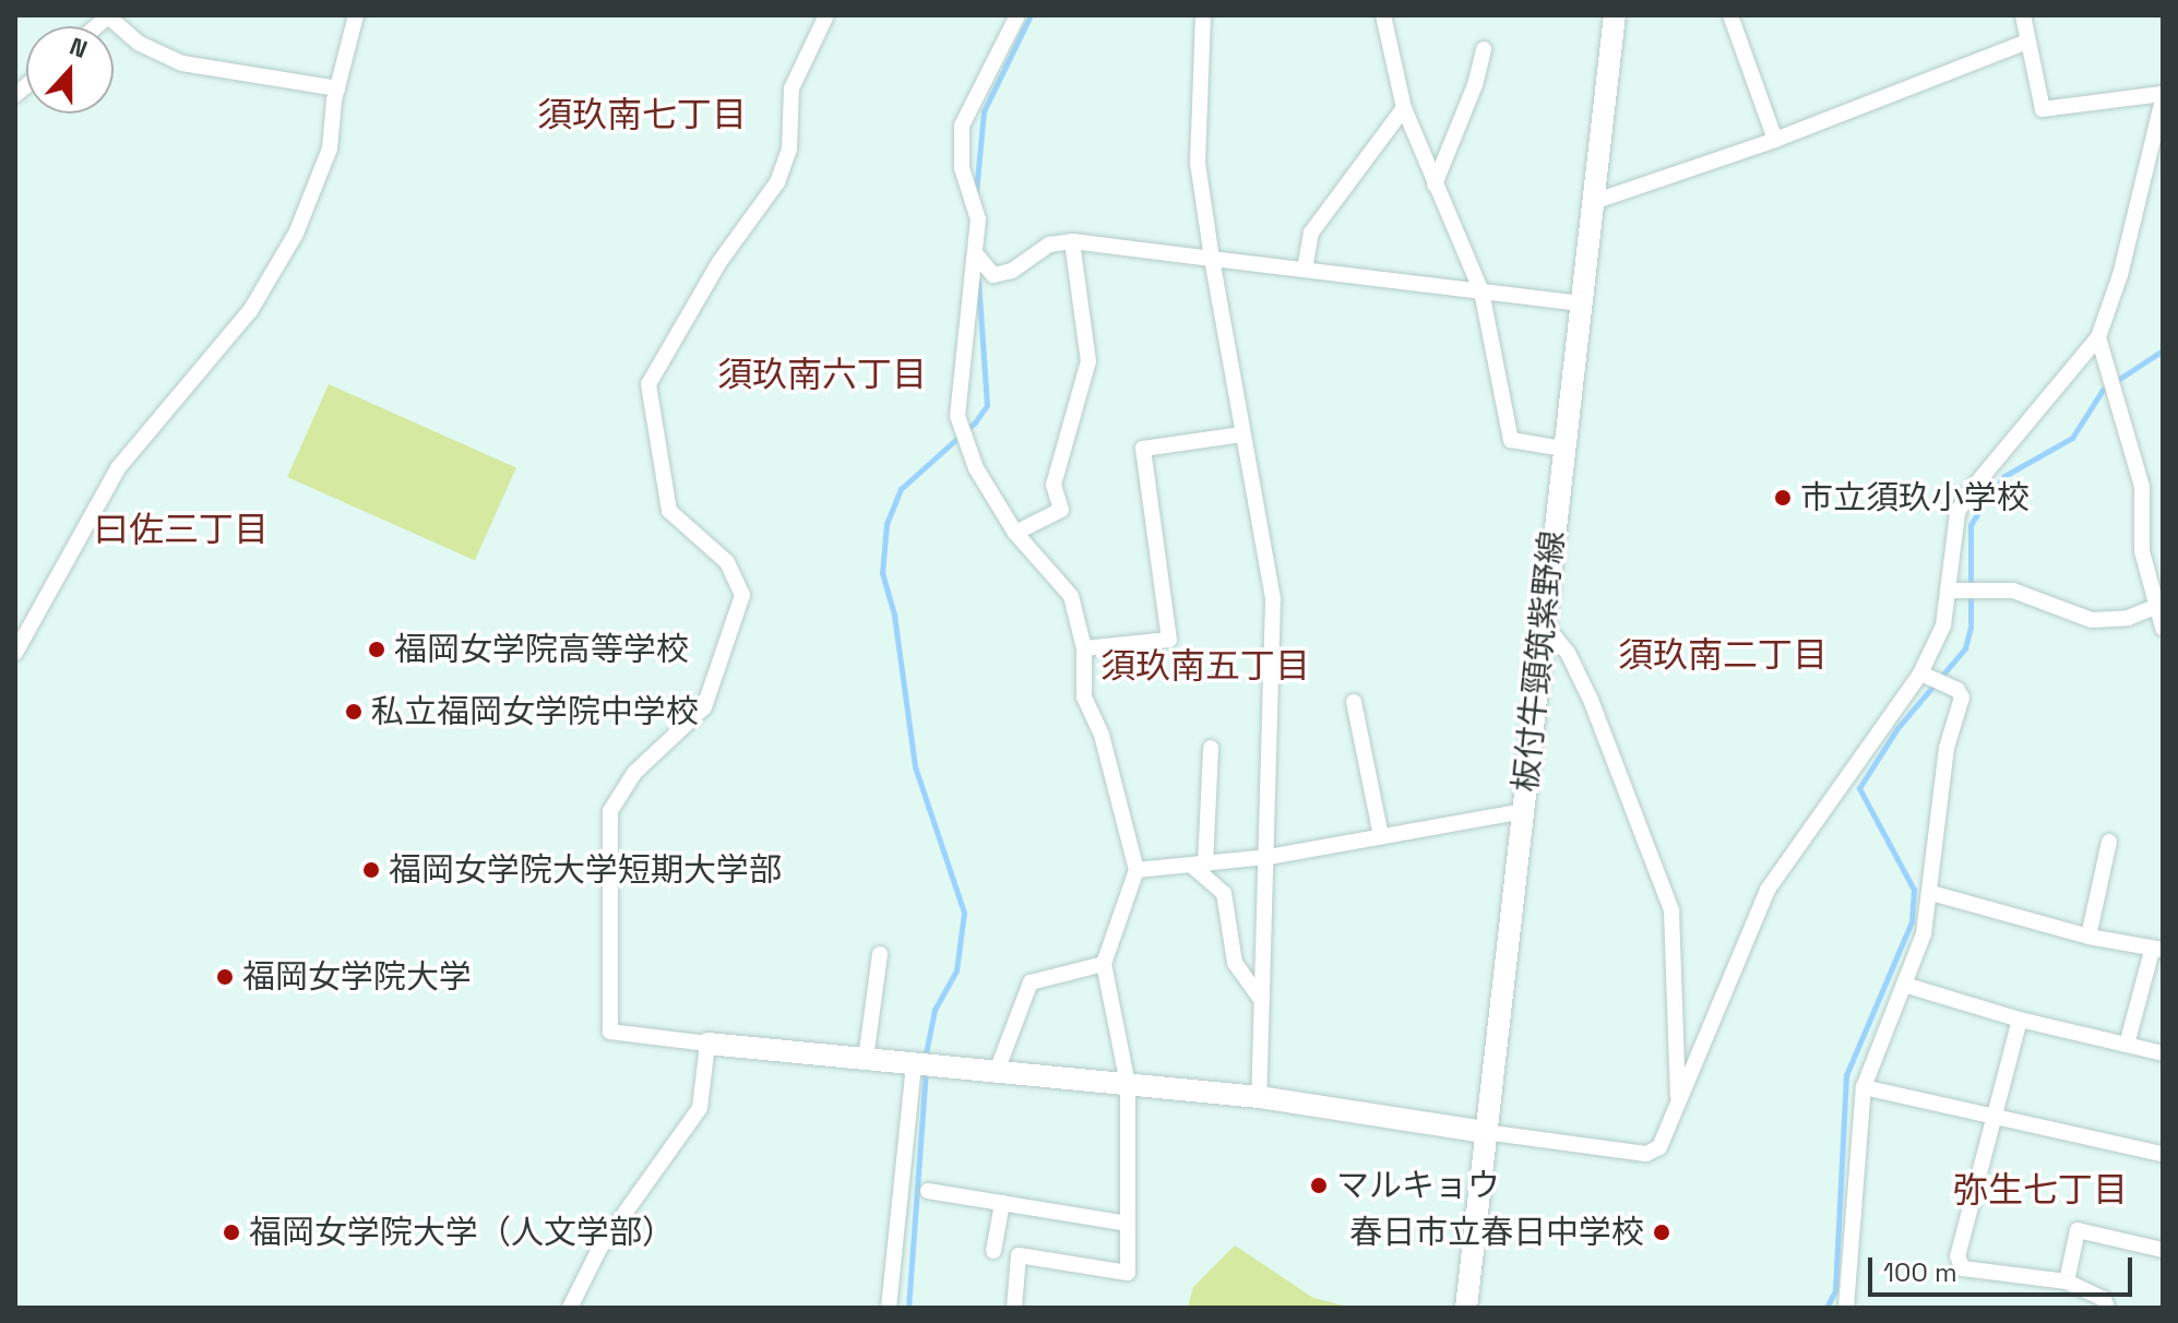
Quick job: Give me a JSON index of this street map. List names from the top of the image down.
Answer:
{
  "streets": {
    "main road": ["板付牛頸筑紫野線"]
  },
  "districts": [
    "須玖南七丁目",
    "須玖南六丁目",
    "曰佐三丁目",
    "須玖南二丁目",
    "須玖南五丁目",
    "弥生七丁目"
  ],
  "places": [
    "市立須玖小学校",
    "福岡女学院高等学校",
    "私立福岡女学院中学校",
    "福岡女学院大学短期大学部",
    "福岡女学院大学",
    "マルキョウ",
    "福岡女学院大学（人文学部）",
    "春日市立春日中学校"
  ],
  "scale_bar": "100 m",
  "north": "top"
}
